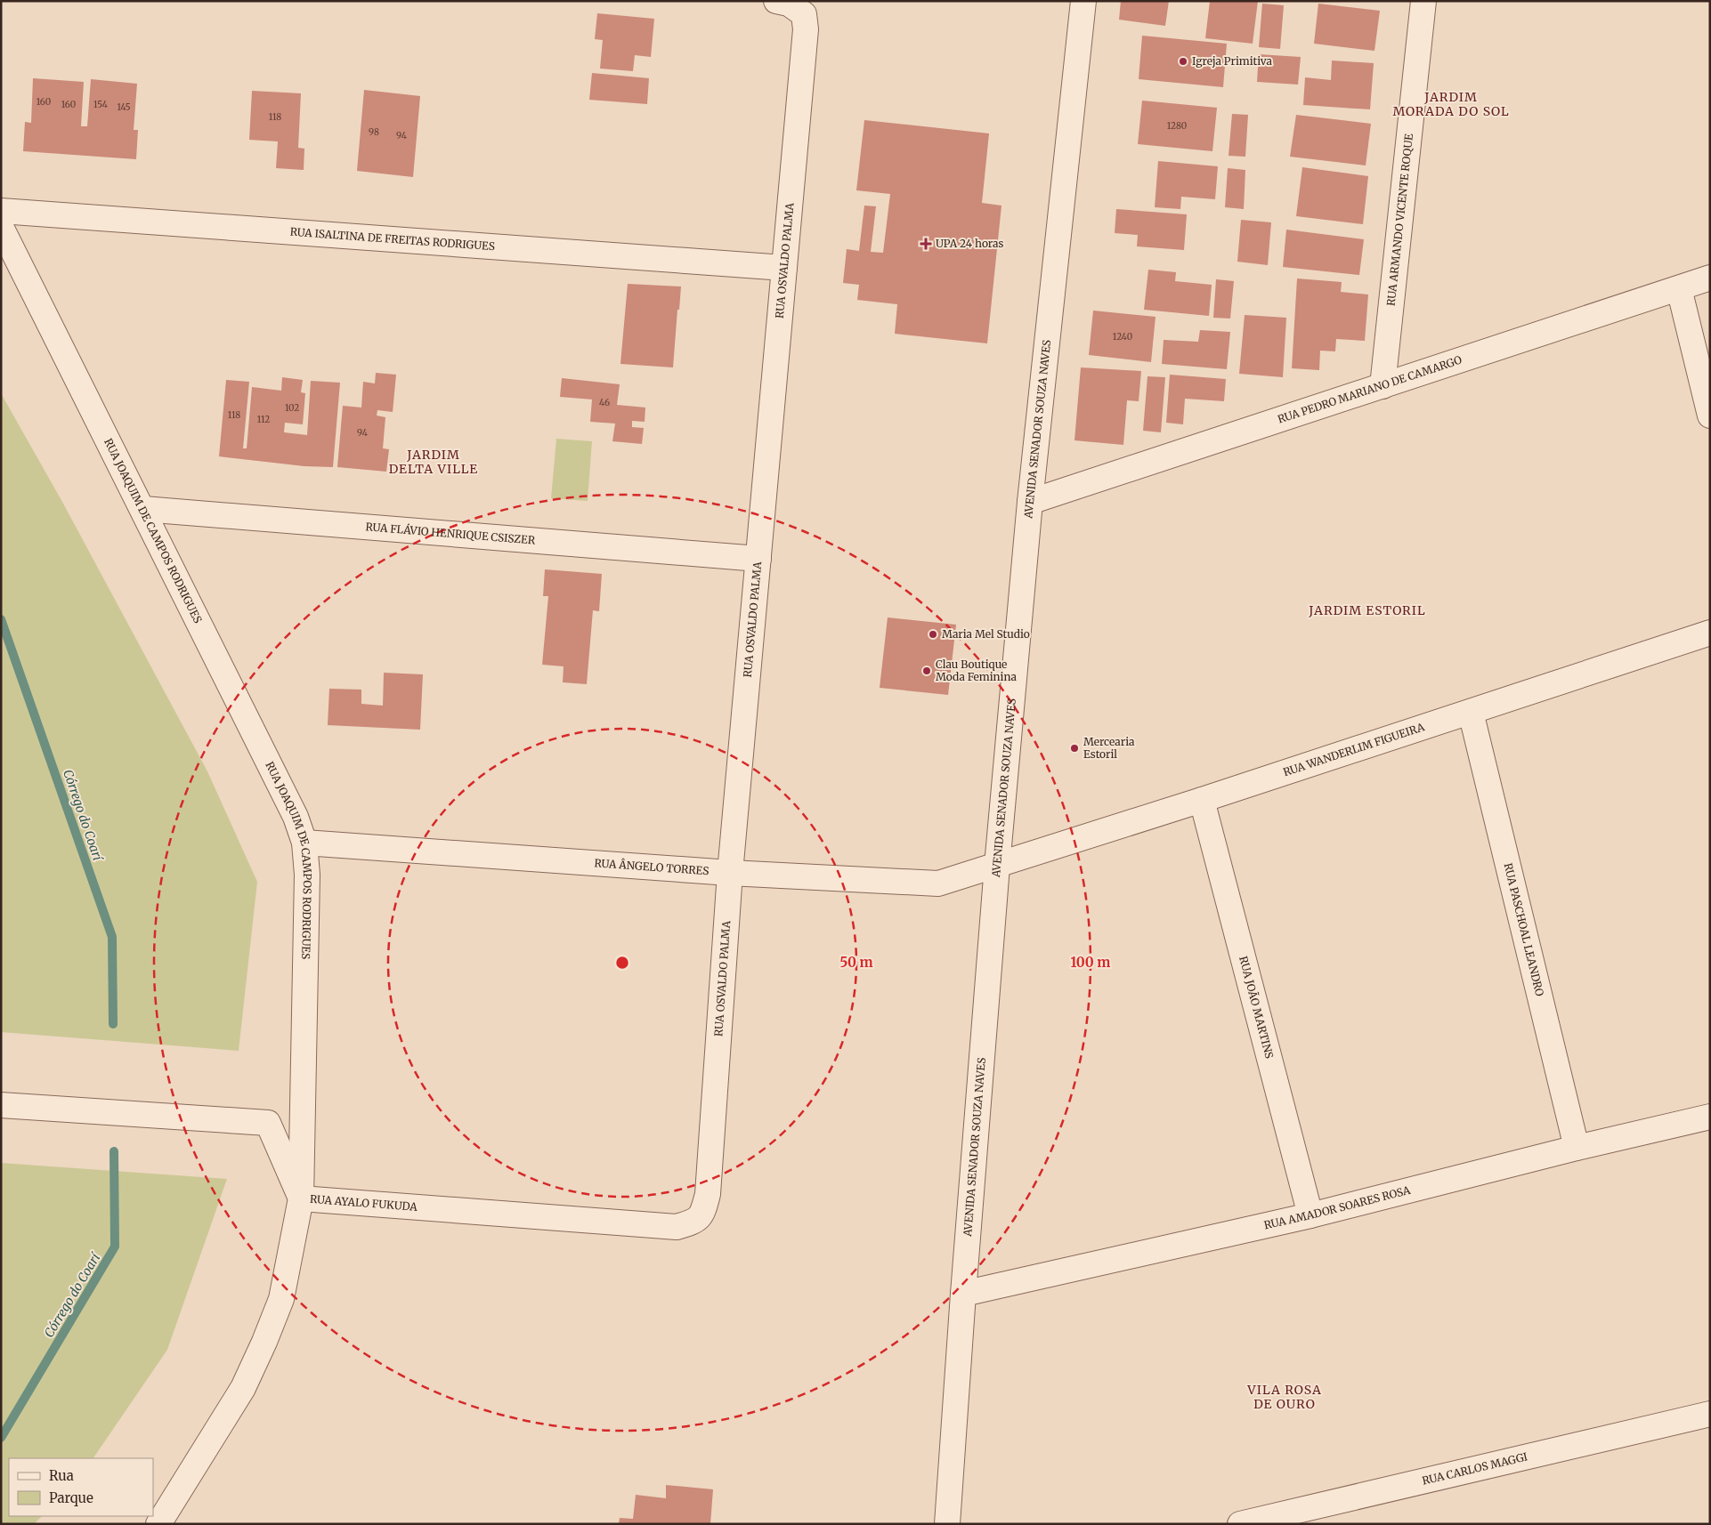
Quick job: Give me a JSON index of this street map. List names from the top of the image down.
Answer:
{
  "streets": {
    "street": [
      "RUA ARMANDO VICENTE ROQUE",
      "RUA ISALTINA DE FREITAS RODRIGUES",
      "RUA OSVALDO PALMA",
      "RUA PEDRO MARIANO DE CAMARGO",
      "AVENIDA SENADOR SOUZA NAVES",
      "RUA JOAQUIM DE CAMPOS RODRIGUES",
      "RUA FLÁVIO HENRIQUE CSISZER",
      "RUA WANDERLIM FIGUEIRA",
      "RUA ÂNGELO TORRES",
      "RUA PASCHOAL LEANDRO",
      "RUA JOÃO MARTINS",
      "RUA AYALO FUKUDA",
      "RUA AMADOR SOARES ROSA",
      "RUA CARLOS MAGGI"
    ]
  },
  "crossings": [
    ["RUA ARMANDO VICENTE ROQUE", "RUA PEDRO MARIANO DE CAMARGO"],
    ["RUA ISALTINA DE FREITAS RODRIGUES", "RUA OSVALDO PALMA"],
    ["RUA OSVALDO PALMA", "RUA FLÁVIO HENRIQUE CSISZER"],
    ["RUA OSVALDO PALMA", "RUA ÂNGELO TORRES"],
    ["RUA OSVALDO PALMA", "RUA AYALO FUKUDA"],
    ["RUA PEDRO MARIANO DE CAMARGO", "AVENIDA SENADOR SOUZA NAVES"],
    ["AVENIDA SENADOR SOUZA NAVES", "RUA WANDERLIM FIGUEIRA"],
    ["AVENIDA SENADOR SOUZA NAVES", "RUA ÂNGELO TORRES"],
    ["AVENIDA SENADOR SOUZA NAVES", "RUA AMADOR SOARES ROSA"],
    ["RUA JOAQUIM DE CAMPOS RODRIGUES", "RUA FLÁVIO HENRIQUE CSISZER"],
    ["RUA JOAQUIM DE CAMPOS RODRIGUES", "RUA ÂNGELO TORRES"],
    ["RUA JOAQUIM DE CAMPOS RODRIGUES", "RUA AYALO FUKUDA"],
    ["RUA WANDERLIM FIGUEIRA", "RUA ÂNGELO TORRES"],
    ["RUA WANDERLIM FIGUEIRA", "RUA PASCHOAL LEANDRO"],
    ["RUA WANDERLIM FIGUEIRA", "RUA JOÃO MARTINS"],
    ["RUA PASCHOAL LEANDRO", "RUA AMADOR SOARES ROSA"],
    ["RUA JOÃO MARTINS", "RUA AMADOR SOARES ROSA"]
  ],
  "districts": [
    "JARDIM MORADA DO SOL",
    "JARDIM DELTA VILLE",
    "JARDIM ESTORIL",
    "VILA ROSA DE OURO"
  ],
  "water": ["Córrego do Coarí"],
  "places": {
    "other": [
      "Igreja Primitiva",
      "Maria Mel Studio",
      "Clau Boutique Moda Feminina",
      "Mercearia Estoril"
    ],
    "health": ["UPA 24 horas"]
  },
  "house_numbers": [
    "160",
    "160",
    "154",
    "145",
    "118",
    "1280",
    "98",
    "94",
    "1240",
    "46",
    "102",
    "118",
    "112",
    "94"
  ],
  "legend": ["Rua", "Parque"],
  "rings": ["50 m", "100 m"]
}
